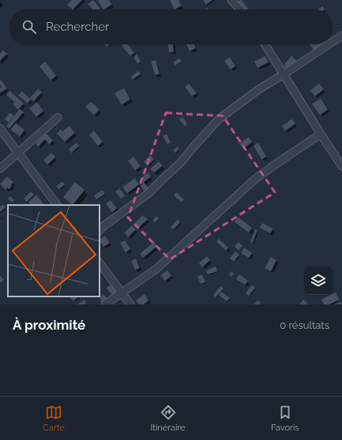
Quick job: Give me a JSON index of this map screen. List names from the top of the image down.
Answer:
{
  "page": {
    "search": "Rechercher",
    "heading": ["À proximité", "0 résultats"],
    "nav": ["Carte", "Itinéraire", "Favoris"]
  }
}
